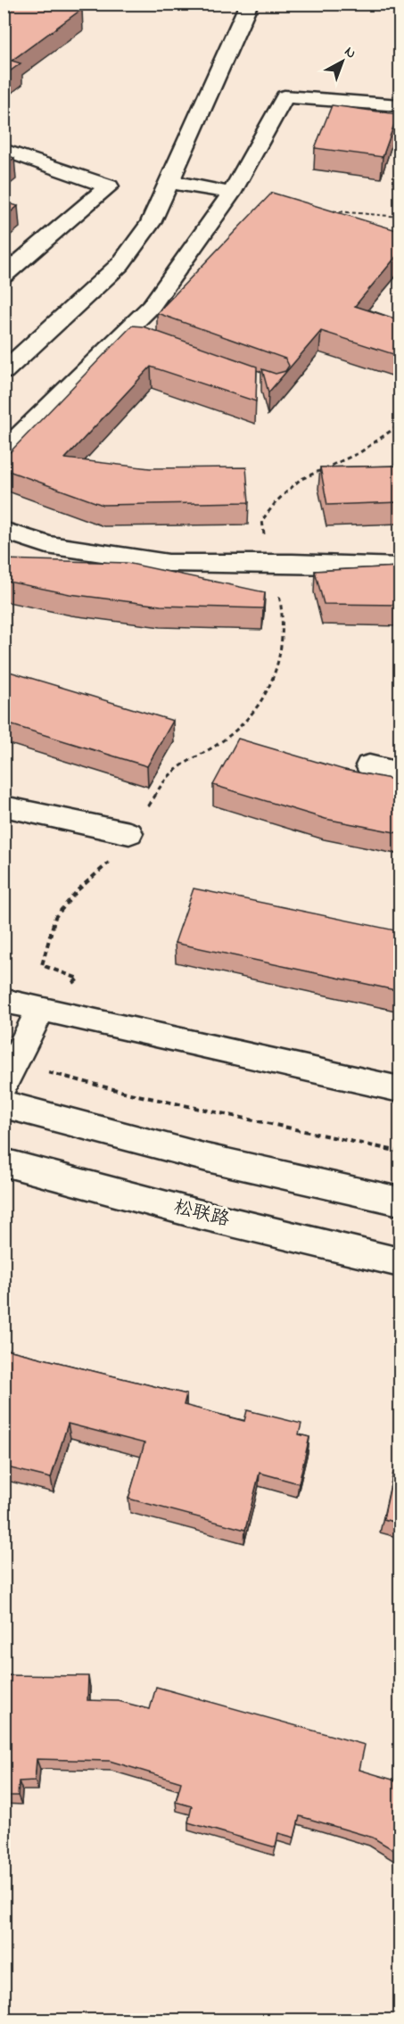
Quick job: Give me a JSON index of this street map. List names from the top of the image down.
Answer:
{
  "streets": {
    "street": ["松联路"]
  },
  "north": "top right"
}
